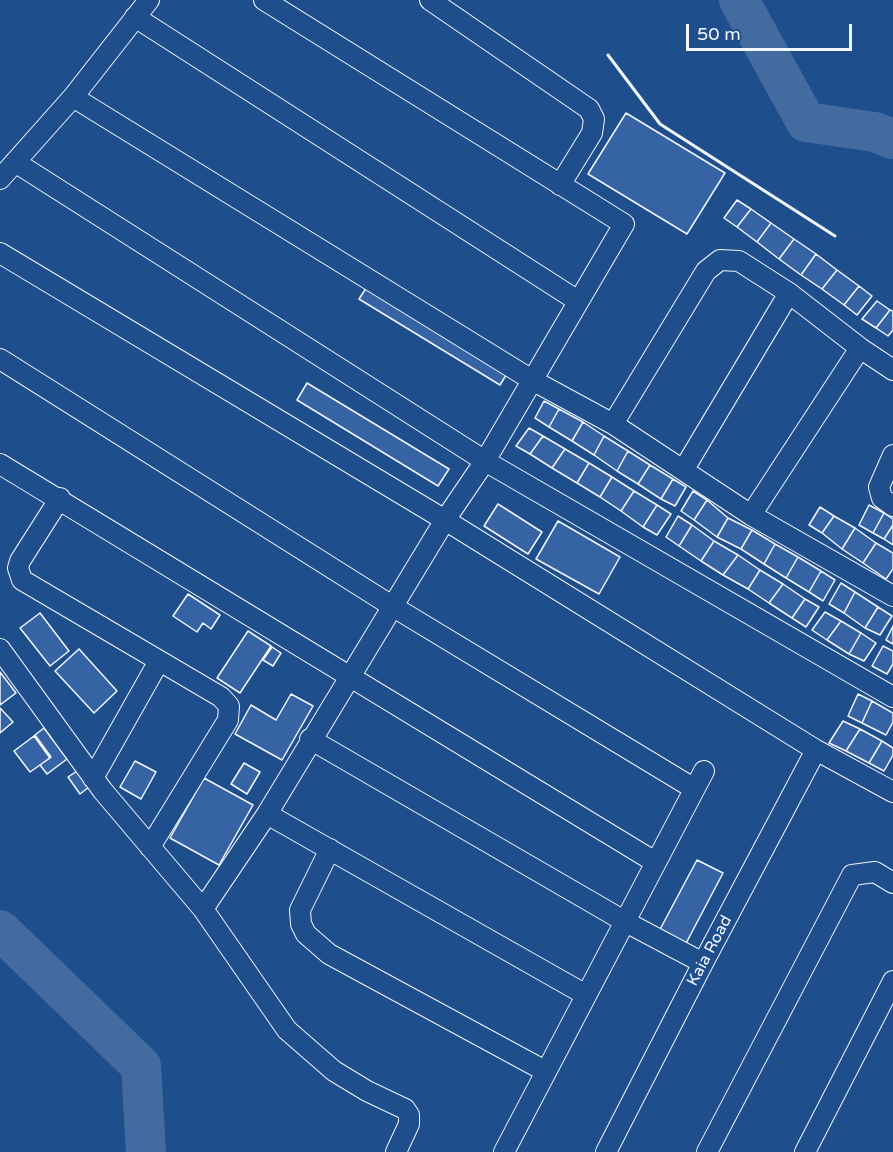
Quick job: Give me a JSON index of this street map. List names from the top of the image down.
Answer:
{
  "streets": {
    "street": ["Kaia Road"]
  },
  "scale_bar": "50 m"
}
